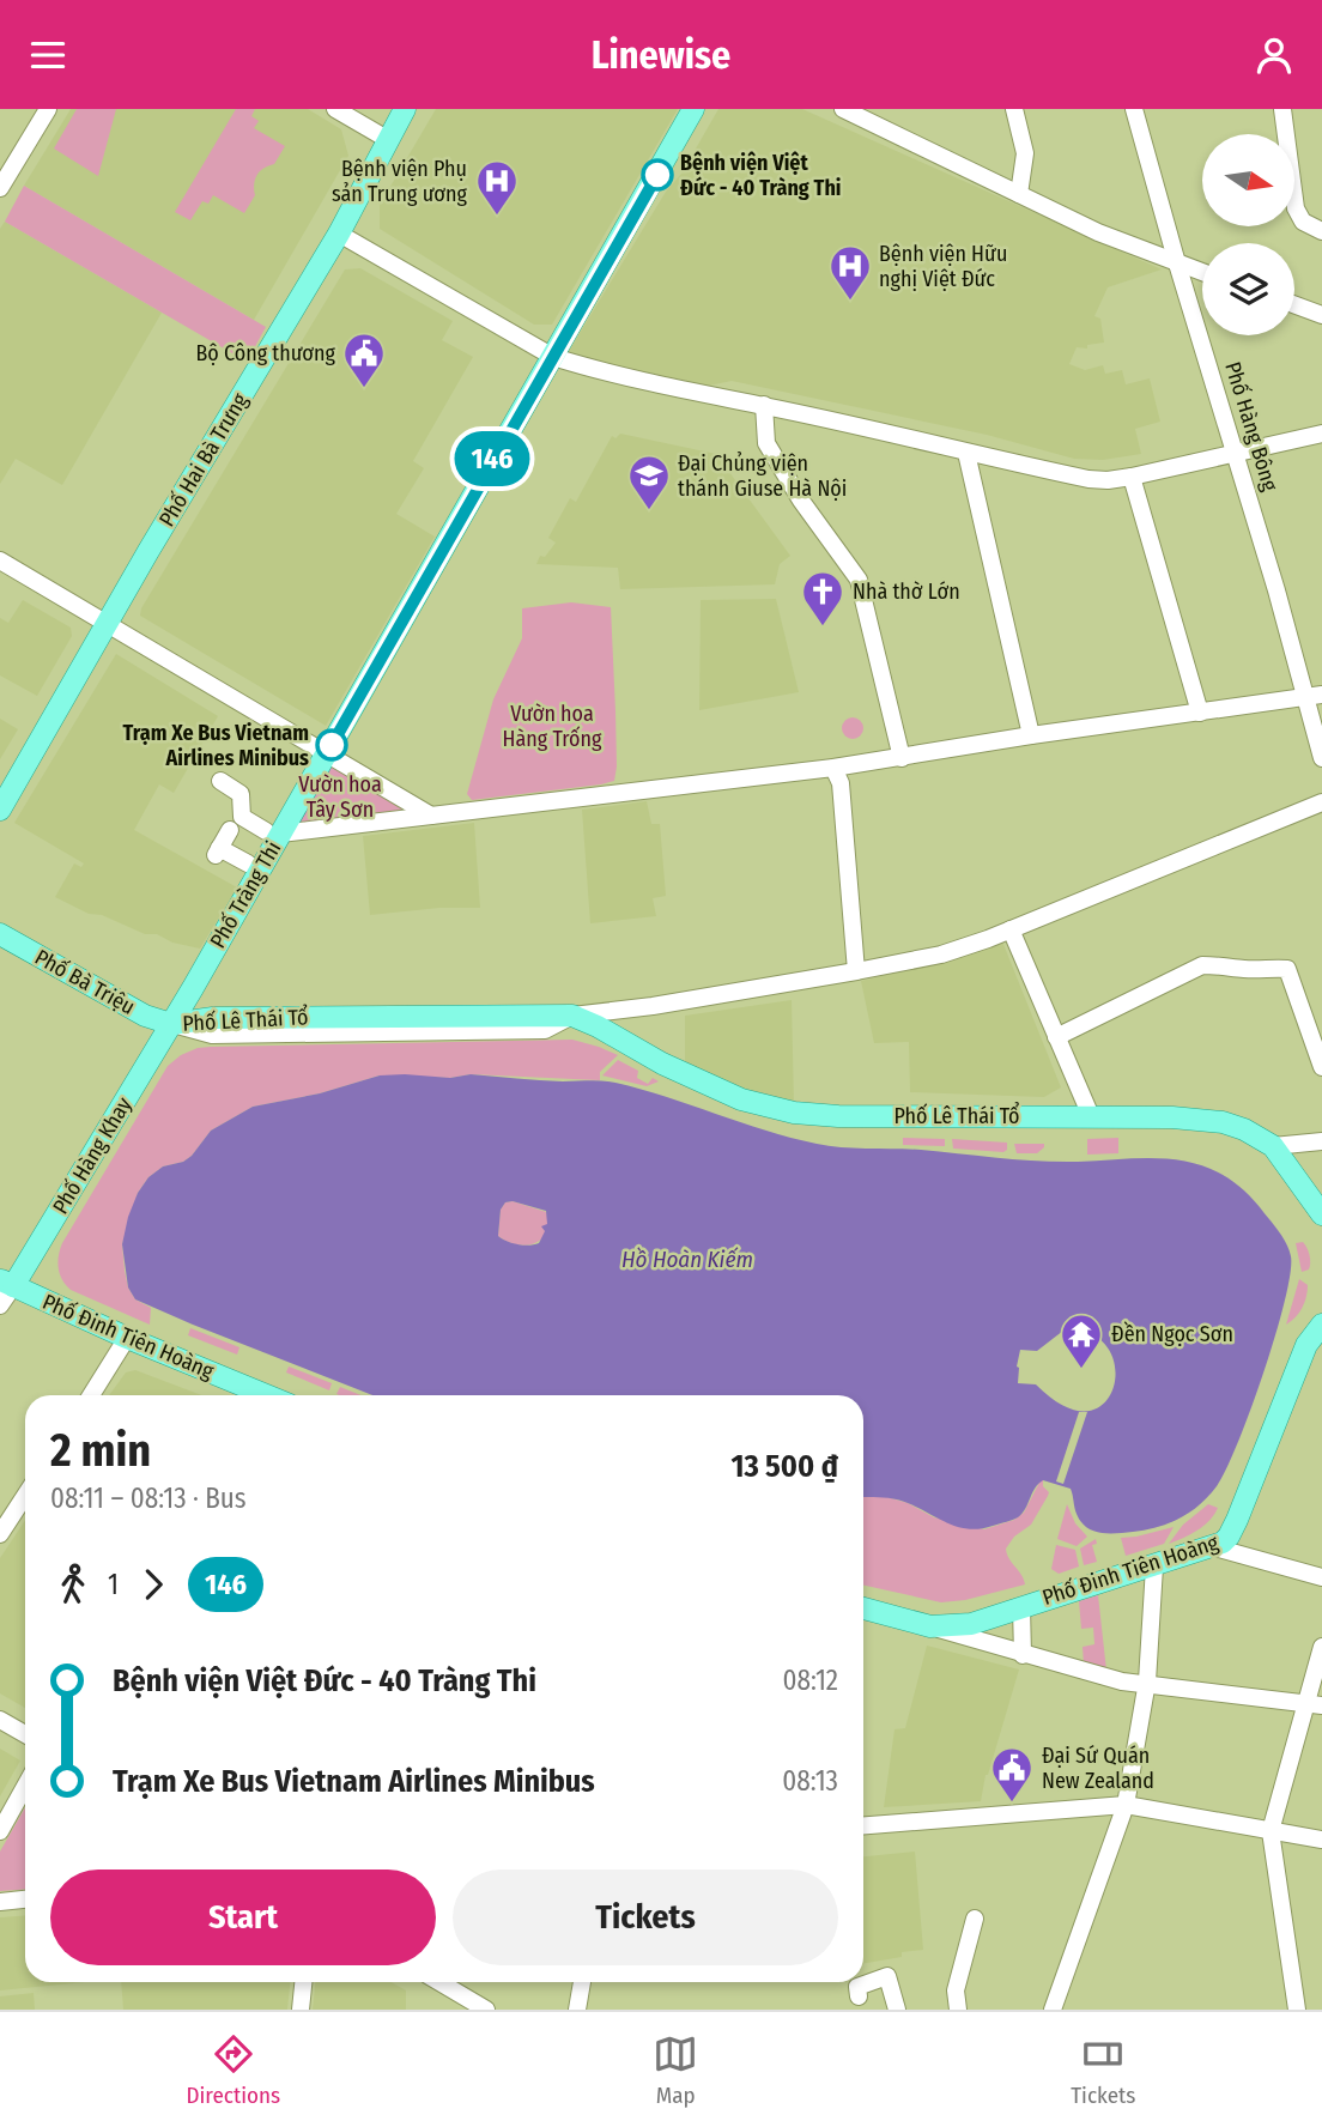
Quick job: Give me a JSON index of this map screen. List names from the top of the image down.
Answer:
{
  "streets": {
    "main road": [
      "Phố Hai Bà Trưng",
      "Phố Tràng Thi",
      "Phố Bà Triệu",
      "Phố Lê Thái Tổ",
      "Phố Hàng Khay",
      "Phố Đinh Tiên Hoàng"
    ],
    "street": ["Phố Hàng Bông"]
  },
  "crossings": [
    ["Phố Tràng Thi", "Phố Bà Triệu"],
    ["Phố Tràng Thi", "Phố Lê Thái Tổ"],
    ["Phố Tràng Thi", "Phố Hàng Khay"],
    ["Phố Bà Triệu", "Phố Lê Thái Tổ"],
    ["Phố Bà Triệu", "Phố Hàng Khay"],
    ["Phố Lê Thái Tổ", "Phố Hàng Khay"],
    ["Phố Hàng Khay", "Phố Đinh Tiên Hoàng"]
  ],
  "water": ["Hồ Hoàn Kiếm"],
  "parks": ["Vườn hoa Hàng Trống", "Vườn hoa Tây Sơn"],
  "places": {
    "other": ["Bệnh viện Việt Đức - 40 Tràng Thi", "Trạm Xe Bus Vietnam Airlines Minibus"],
    "hospital": ["Bệnh viện Phụ sản Trung ương", "Bệnh viện Hữu nghị Việt Đức"],
    "public building": ["Bộ Công thương", "Đại Sứ Quán New Zealand"],
    "school or university": ["Đại Chủng viện thánh Giuse Hà Nội"],
    "church": ["Nhà thờ Lớn"],
    "temple": ["Đền Ngọc Sơn"]
  },
  "lines": ["bus line 146"],
  "north": "right",
  "page": {
    "header": "Linewise",
    "on_map": "146",
    "heading": ["2 min", "08:11 – 08:13 · Bus", "13 500 ₫"],
    "legs": ["1", "146"],
    "list": [
      {
        "name": "Bệnh viện Việt Đức - 40 Tràng Thi",
        "value": "08:12"
      },
      {
        "name": "Trạm Xe Bus Vietnam Airlines Minibus",
        "value": "08:13"
      }
    ],
    "buttons": ["Start", "Tickets"],
    "tabs": ["Directions", "Map", "Tickets"]
  }
}
